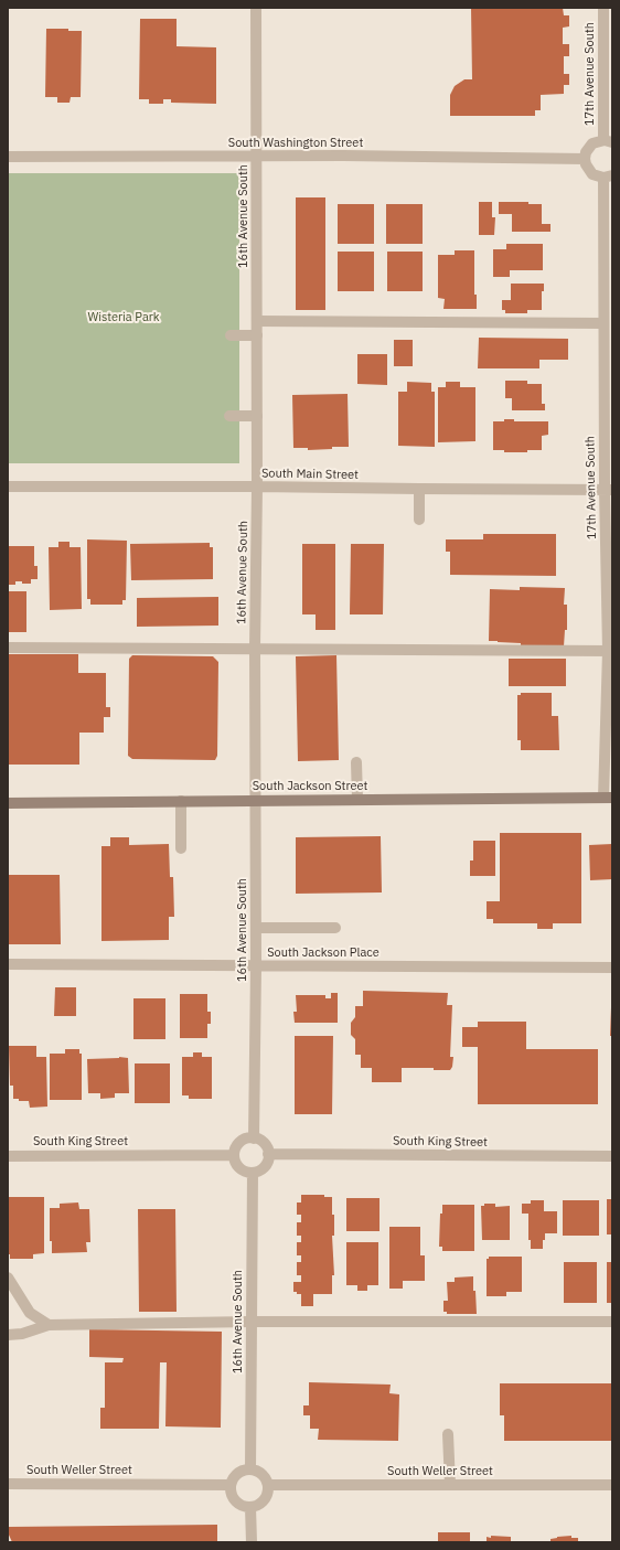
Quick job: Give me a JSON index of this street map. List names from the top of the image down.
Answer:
{
  "streets": {
    "main road": ["South Jackson Street"],
    "street": [
      "17th Avenue South",
      "South Washington Street",
      "16th Avenue South",
      "South Main Street",
      "South Jackson Place",
      "South King Street",
      "South Weller Street"
    ]
  },
  "crossings": [
    ["17th Avenue South", "South Main Street"],
    ["17th Avenue South", "South Jackson Street"],
    ["South Washington Street", "16th Avenue South"],
    ["16th Avenue South", "South Main Street"],
    ["16th Avenue South", "South Jackson Street"],
    ["16th Avenue South", "South Jackson Place"],
    ["16th Avenue South", "South King Street"],
    ["16th Avenue South", "South Weller Street"]
  ],
  "parks": ["Wisteria Park"]
}
